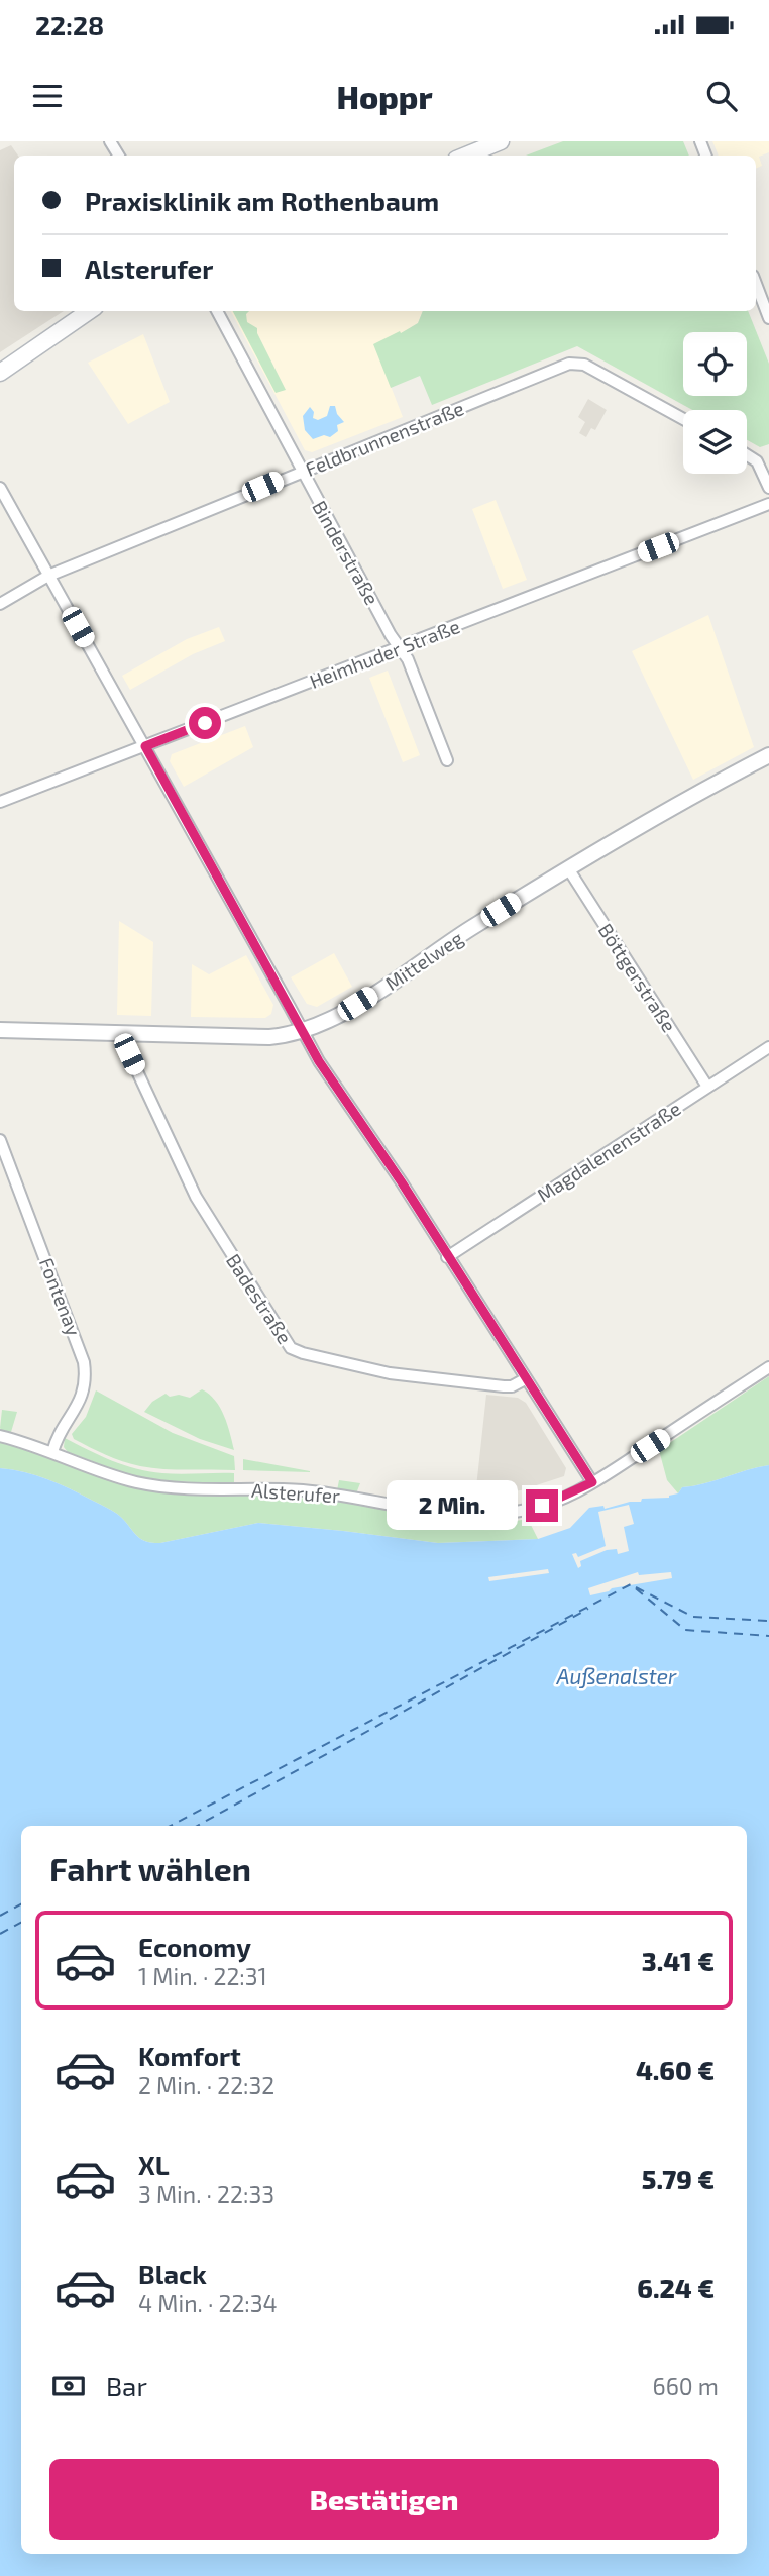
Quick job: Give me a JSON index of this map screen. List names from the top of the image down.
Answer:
{
  "streets": {
    "street": [
      "Feldbrunnenstraße",
      "Binderstraße",
      "Heimhuder Straße",
      "Mittelweg",
      "Böttgerstraße",
      "Magdalenenstraße",
      "Fontenay",
      "Badestraße",
      "Alsterufer"
    ]
  },
  "crossings": [
    ["Feldbrunnenstraße", "Binderstraße"],
    ["Binderstraße", "Heimhuder Straße"],
    ["Mittelweg", "Böttgerstraße"],
    ["Mittelweg", "Badestraße"],
    ["Böttgerstraße", "Magdalenenstraße"],
    ["Fontenay", "Alsterufer"]
  ],
  "water": ["Außenalster"],
  "page": {
    "status": "22:28",
    "header": "Hoppr",
    "banner": ["Praxisklinik am Rothenbaum", "Alsterufer"],
    "bubble": "2 Min.",
    "heading": "Fahrt wählen",
    "list": [
      {
        "name": "Economy",
        "note": "1 Min. · 22:31",
        "value": "3.41 €"
      },
      {
        "name": "Komfort",
        "note": "2 Min. · 22:32",
        "value": "4.60 €"
      },
      {
        "name": "XL",
        "note": "3 Min. · 22:33",
        "value": "5.79 €"
      },
      {
        "name": "Black",
        "note": "4 Min. · 22:34",
        "value": "6.24 €"
      }
    ],
    "pay": ["Bar", "660 m"],
    "buttons": "Bestätigen"
  }
}
